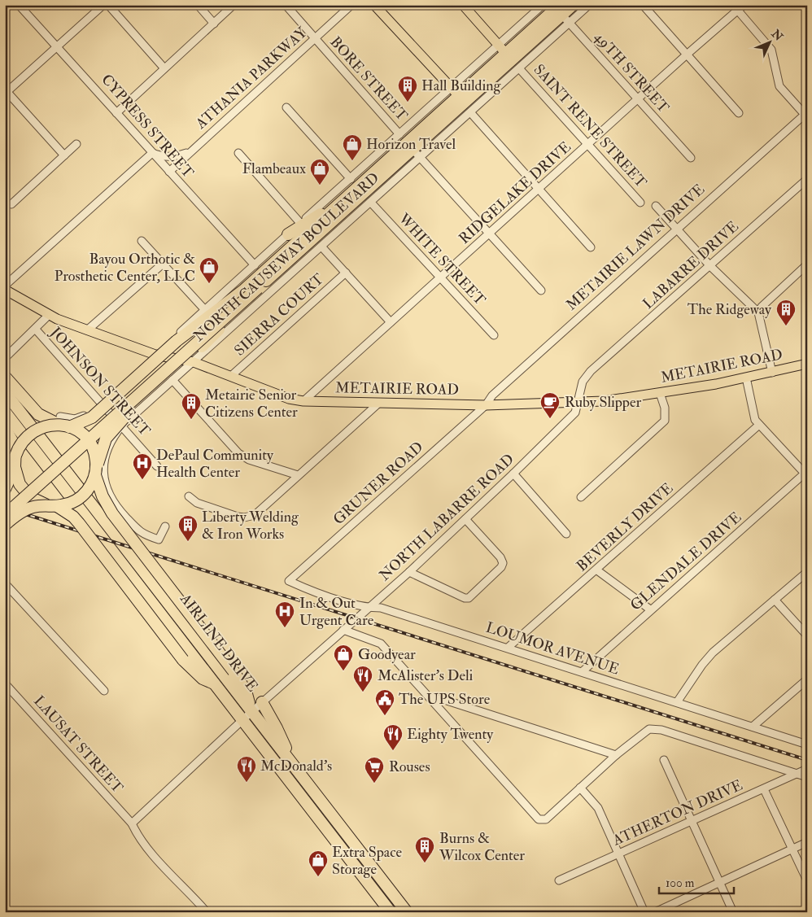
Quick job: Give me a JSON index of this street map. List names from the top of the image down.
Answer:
{
  "streets": {
    "highway": ["NORTH CAUSEWAY BOULEVARD", "AIRLINE DRIVE"],
    "main road": ["METAIRIE ROAD"],
    "street": [
      "49TH STREET",
      "ATHANIA PARKWAY",
      "BORE STREET",
      "CYPRESS STREET",
      "SAINT RENE STREET",
      "RIDGELAKE DRIVE",
      "METAIRIE LAWN DRIVE",
      "WHITE STREET",
      "LABARRE DRIVE",
      "SIERRA COURT",
      "JOHNSON STREET",
      "GRUNER ROAD",
      "NORTH LABARRE ROAD",
      "BEVERLY DRIVE",
      "GLENDALE DRIVE",
      "LOUMOR AVENUE",
      "LAUSAT STREET",
      "ATHERTON DRIVE"
    ]
  },
  "crossings": [
    ["49TH STREET", "RIDGELAKE DRIVE"],
    ["49TH STREET", "NORTH CAUSEWAY BOULEVARD"],
    ["ATHANIA PARKWAY", "BORE STREET"],
    ["ATHANIA PARKWAY", "CYPRESS STREET"],
    ["BORE STREET", "RIDGELAKE DRIVE"],
    ["BORE STREET", "NORTH CAUSEWAY BOULEVARD"],
    ["CYPRESS STREET", "NORTH CAUSEWAY BOULEVARD"],
    ["SAINT RENE STREET", "RIDGELAKE DRIVE"],
    ["SAINT RENE STREET", "NORTH CAUSEWAY BOULEVARD"],
    ["RIDGELAKE DRIVE", "WHITE STREET"],
    ["RIDGELAKE DRIVE", "METAIRIE ROAD"],
    ["METAIRIE LAWN DRIVE", "METAIRIE ROAD"],
    ["METAIRIE LAWN DRIVE", "GRUNER ROAD"],
    ["NORTH CAUSEWAY BOULEVARD", "WHITE STREET"],
    ["NORTH CAUSEWAY BOULEVARD", "METAIRIE ROAD"],
    ["NORTH CAUSEWAY BOULEVARD", "JOHNSON STREET"],
    ["LABARRE DRIVE", "METAIRIE ROAD"],
    ["LABARRE DRIVE", "NORTH LABARRE ROAD"],
    ["SIERRA COURT", "METAIRIE ROAD"],
    ["METAIRIE ROAD", "JOHNSON STREET"],
    ["METAIRIE ROAD", "GRUNER ROAD"],
    ["METAIRIE ROAD", "NORTH LABARRE ROAD"],
    ["GRUNER ROAD", "LOUMOR AVENUE"],
    ["NORTH LABARRE ROAD", "AIRLINE DRIVE"],
    ["NORTH LABARRE ROAD", "LOUMOR AVENUE"],
    ["NORTH LABARRE ROAD", "LAUSAT STREET"],
    ["BEVERLY DRIVE", "LOUMOR AVENUE"],
    ["GLENDALE DRIVE", "LOUMOR AVENUE"]
  ],
  "places": {
    "building": [
      "Hall Building",
      "The Ridgeway",
      "Metairie Senior Citizens Center",
      "Liberty Welding & Iron Works",
      "Burns & Wilcox Center"
    ],
    "shop": [
      "Horizon Travel",
      "Flambeaux",
      "Bayou Orthotic & Prosthetic Center, LLC",
      "Goodyear",
      "Extra Space Storage"
    ],
    "cafe": ["Ruby Slipper"],
    "hospital": ["DePaul Community Health Center", "In & Out Urgent Care"],
    "restaurant": ["McAlister's Deli", "Eighty Twenty", "McDonald's"],
    "public building": ["The UPS Store"],
    "supermarket": ["Rouses"]
  },
  "scale_bar": "100 m",
  "north": "top right"
}
